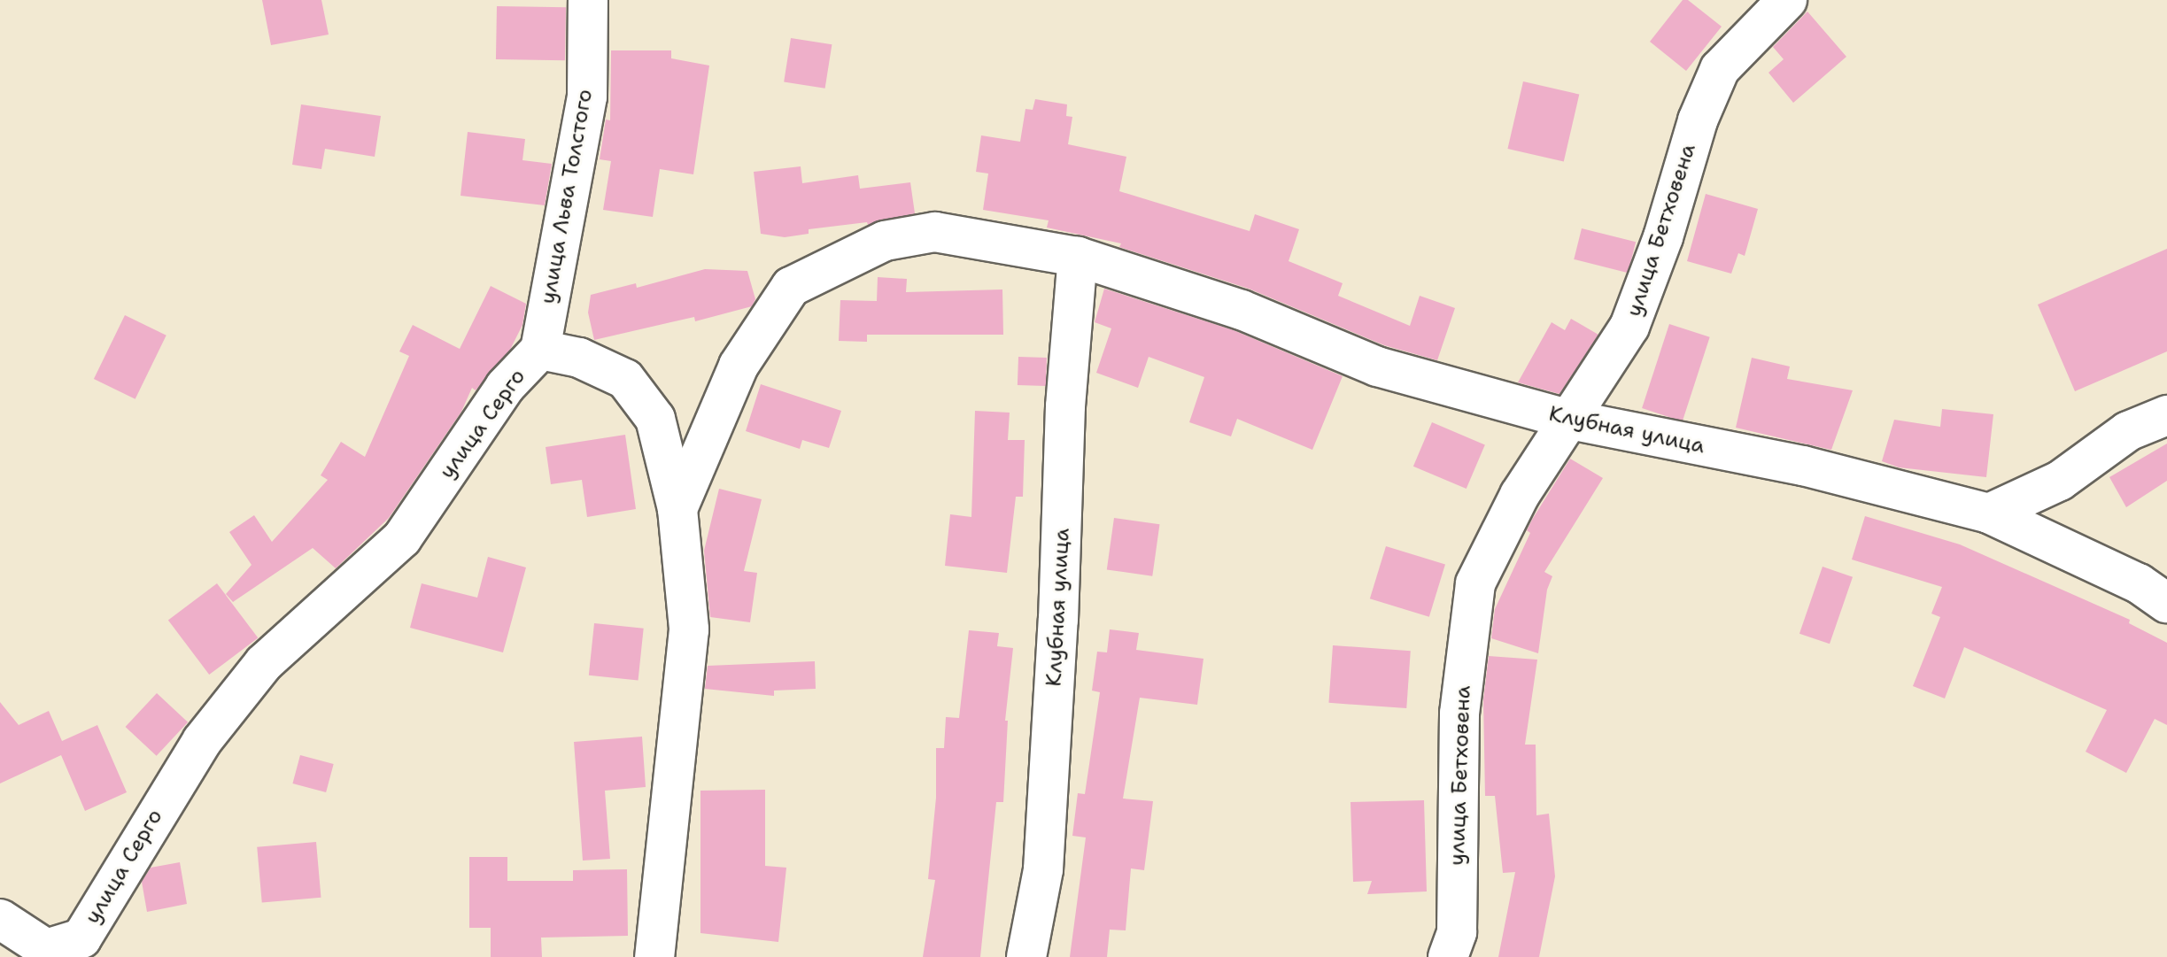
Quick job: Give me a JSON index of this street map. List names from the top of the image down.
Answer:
{
  "streets": {
    "street": [
      "улица Льва Толстого",
      "улица Бетховена",
      "улица Серго",
      "Клубная улица"
    ]
  },
  "crossings": [
    ["улица Льва Толстого", "улица Серго"],
    ["улица Бетховена", "Клубная улица"],
    ["улица Серго", "Клубная улица"]
  ]
}
